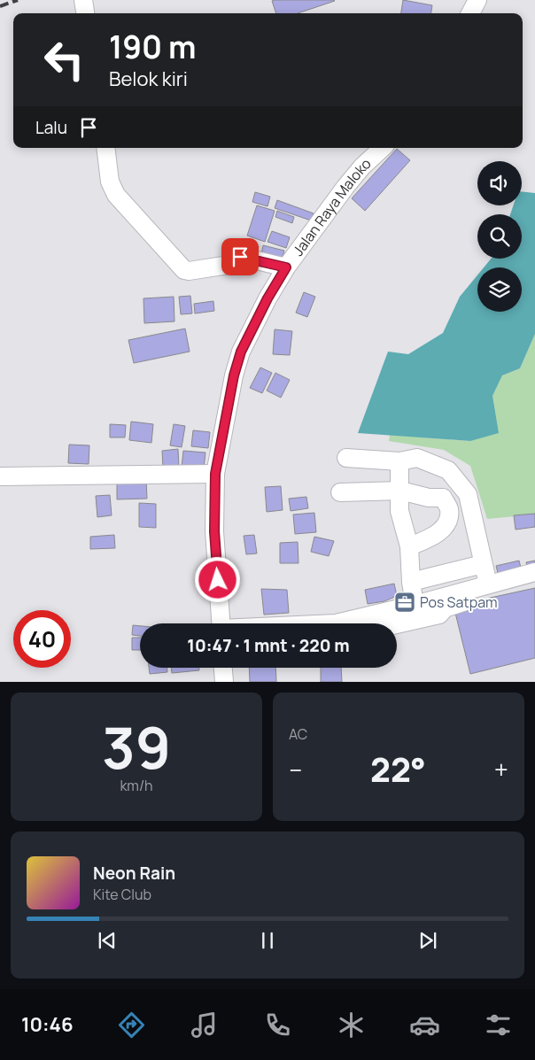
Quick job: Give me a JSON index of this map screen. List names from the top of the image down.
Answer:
{
  "streets": {
    "street": ["Jalan Raya Maloko"]
  },
  "places": {
    "office": ["Pos Satpam"]
  },
  "page": {
    "turn": ["190 m", "Belok kiri"],
    "then": "Lalu",
    "limit": "40",
    "trip": "10:47 · 1 mnt · 220 m",
    "tile": [
      ["39", "km/h"],
      "AC"
    ],
    "heat": ["−", "22°", "+"],
    "song": ["Neon Rain", "Kite Club"],
    "tabs": "10:46"
  }
}
